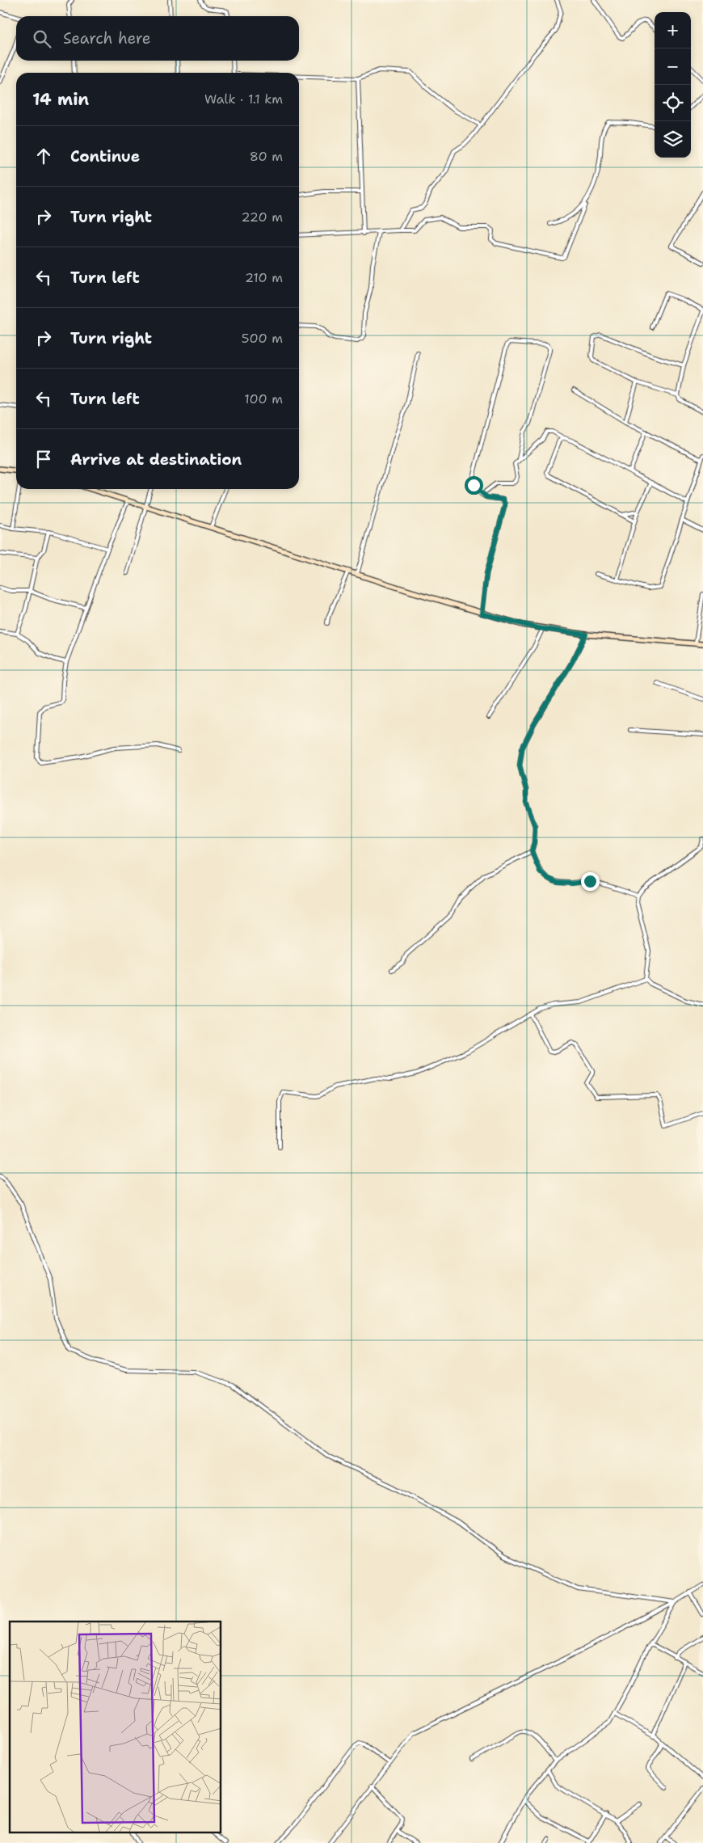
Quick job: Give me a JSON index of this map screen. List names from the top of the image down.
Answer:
{
  "page": {
    "map_buttons": ["+", "−"],
    "search": "Search here",
    "heading": ["14 min", "Walk · 1.1 km"],
    "list": [
      ["Continue", "80 m"],
      ["Turn right", "220 m"],
      ["Turn left", "210 m"],
      ["Turn right", "500 m"],
      ["Turn left", "100 m"],
      "Arrive at destination"
    ]
  }
}
